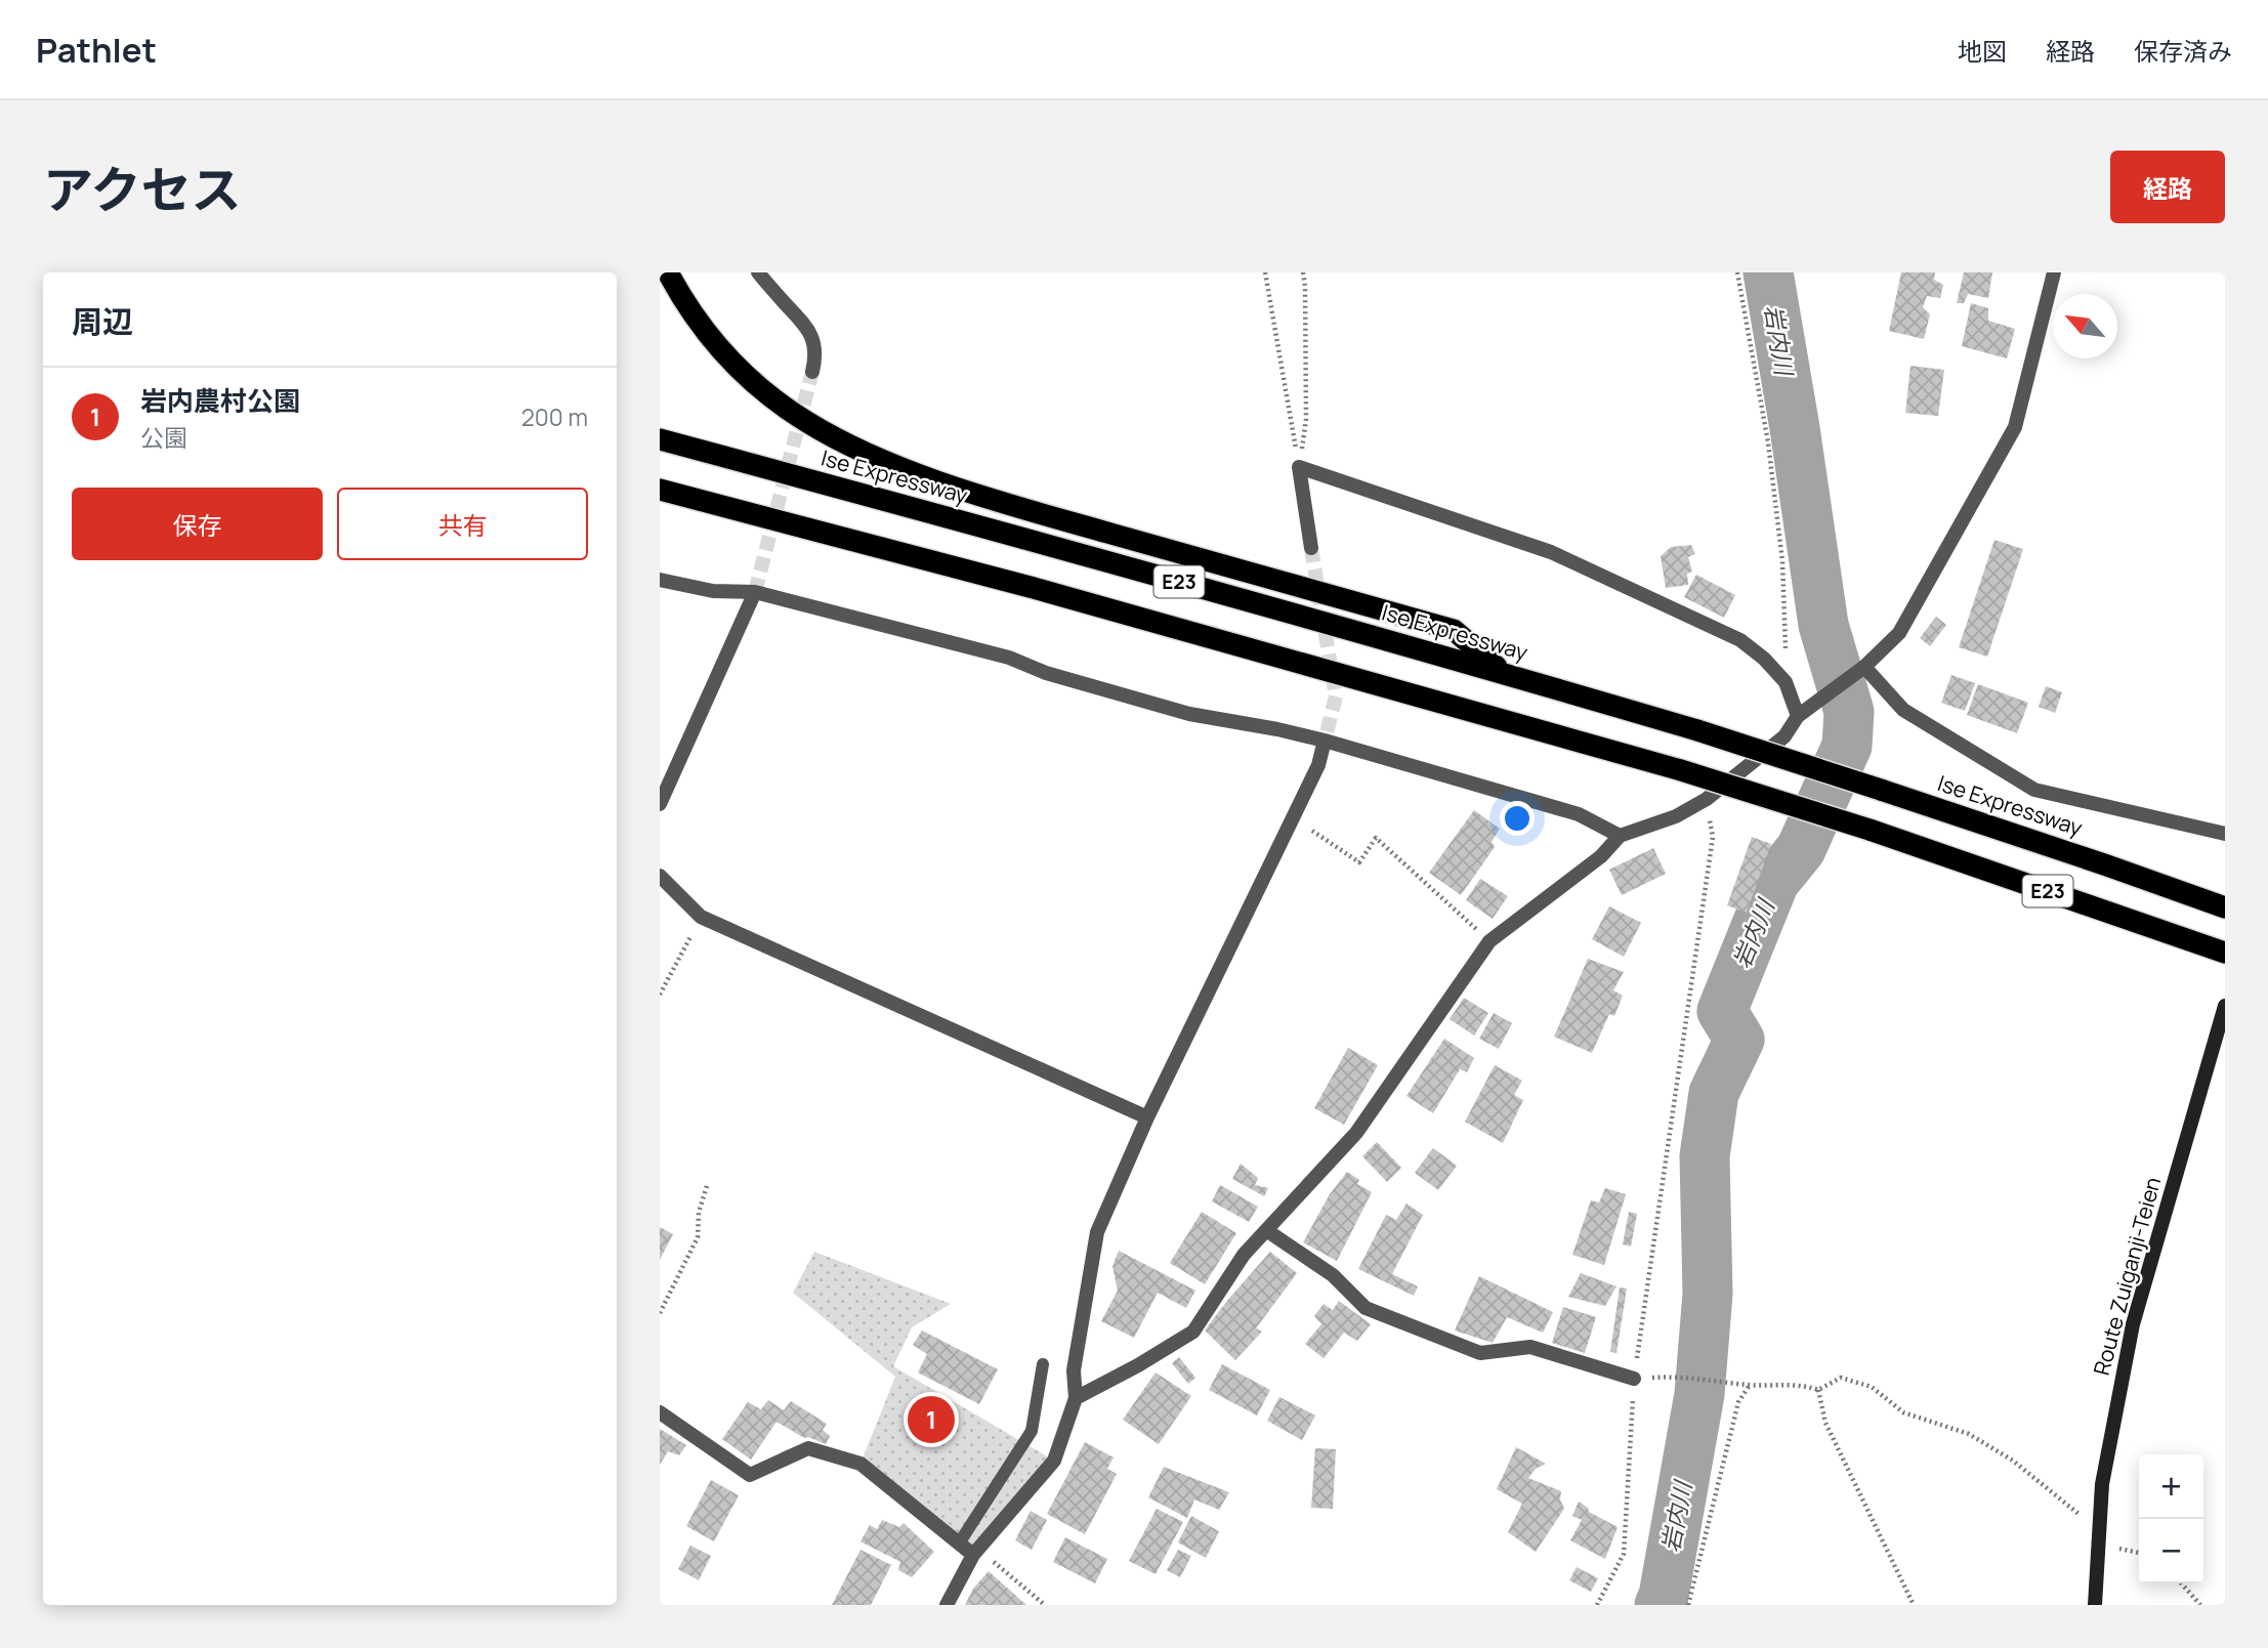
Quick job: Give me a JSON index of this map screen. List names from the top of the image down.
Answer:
{
  "streets": {
    "highway": ["Ise Expressway", "E23"],
    "main road": ["Route Zuiganji-Teien"]
  },
  "water": ["岩内川"],
  "north": "top left",
  "page": {
    "header": "Pathlet",
    "nav": ["地図", "経路", "保存済み"],
    "title": "アクセス",
    "buttons": [
      "経路",
      ["保存", "共有"]
    ],
    "heading": "周辺",
    "list": [
      {
        "mark": "1",
        "name": "岩内農村公園",
        "note": "公園",
        "value": "200 m"
      }
    ],
    "pins": "1",
    "map_buttons": ["+", "−"]
  }
}
